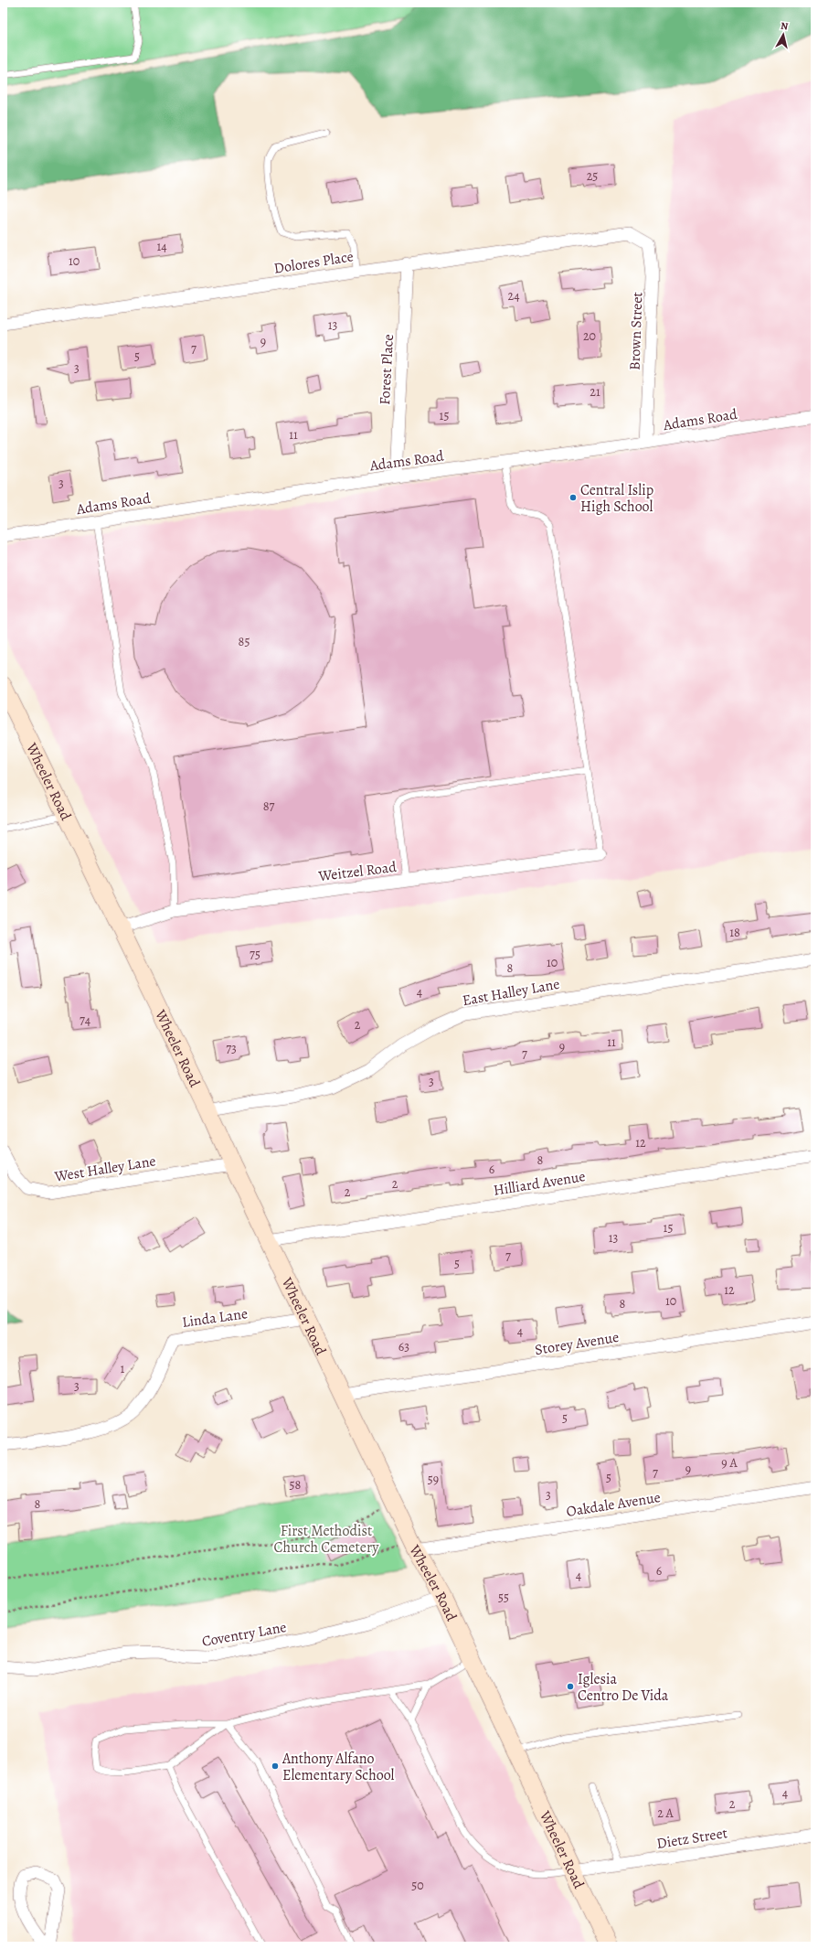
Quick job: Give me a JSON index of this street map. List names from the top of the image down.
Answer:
{
  "streets": {
    "main road": ["Wheeler Road"],
    "street": [
      "Dolores Place",
      "Brown Street",
      "Forest Place",
      "Adams Road",
      "Weitzel Road",
      "East Halley Lane",
      "West Halley Lane",
      "Hilliard Avenue",
      "Linda Lane",
      "Storey Avenue",
      "Oakdale Avenue",
      "Coventry Lane",
      "Dietz Street"
    ]
  },
  "crossings": [
    ["Dolores Place", "Brown Street"],
    ["Dolores Place", "Forest Place"],
    ["Brown Street", "Adams Road"],
    ["Forest Place", "Adams Road"],
    ["Wheeler Road", "Weitzel Road"],
    ["Wheeler Road", "East Halley Lane"],
    ["Wheeler Road", "West Halley Lane"],
    ["Wheeler Road", "Hilliard Avenue"],
    ["Wheeler Road", "Linda Lane"],
    ["Wheeler Road", "Storey Avenue"],
    ["Wheeler Road", "Oakdale Avenue"],
    ["Wheeler Road", "Coventry Lane"],
    ["Wheeler Road", "Dietz Street"]
  ],
  "parks": ["First Methodist Church Cemetery"],
  "places": ["Central Islip High School", "Iglesia Centro De Vida", "Anthony Alfano Elementary School"],
  "house_numbers": [
    "25",
    "14",
    "10",
    "24",
    "13",
    "20",
    "9",
    "7",
    "5",
    "3",
    "21",
    "15",
    "11",
    "3",
    "85",
    "87",
    "18",
    "75",
    "10",
    "8",
    "4",
    "74",
    "2",
    "11",
    "9",
    "73",
    "7",
    "3",
    "12",
    "8",
    "6",
    "2",
    "2",
    "15",
    "13",
    "7",
    "5",
    "12",
    "10",
    "8",
    "4",
    "63",
    "1",
    "3",
    "5",
    "9 A",
    "9",
    "7",
    "5",
    "59",
    "58",
    "3",
    "8",
    "6",
    "4",
    "55",
    "4",
    "2",
    "2 A",
    "50"
  ],
  "north": "top"
}
